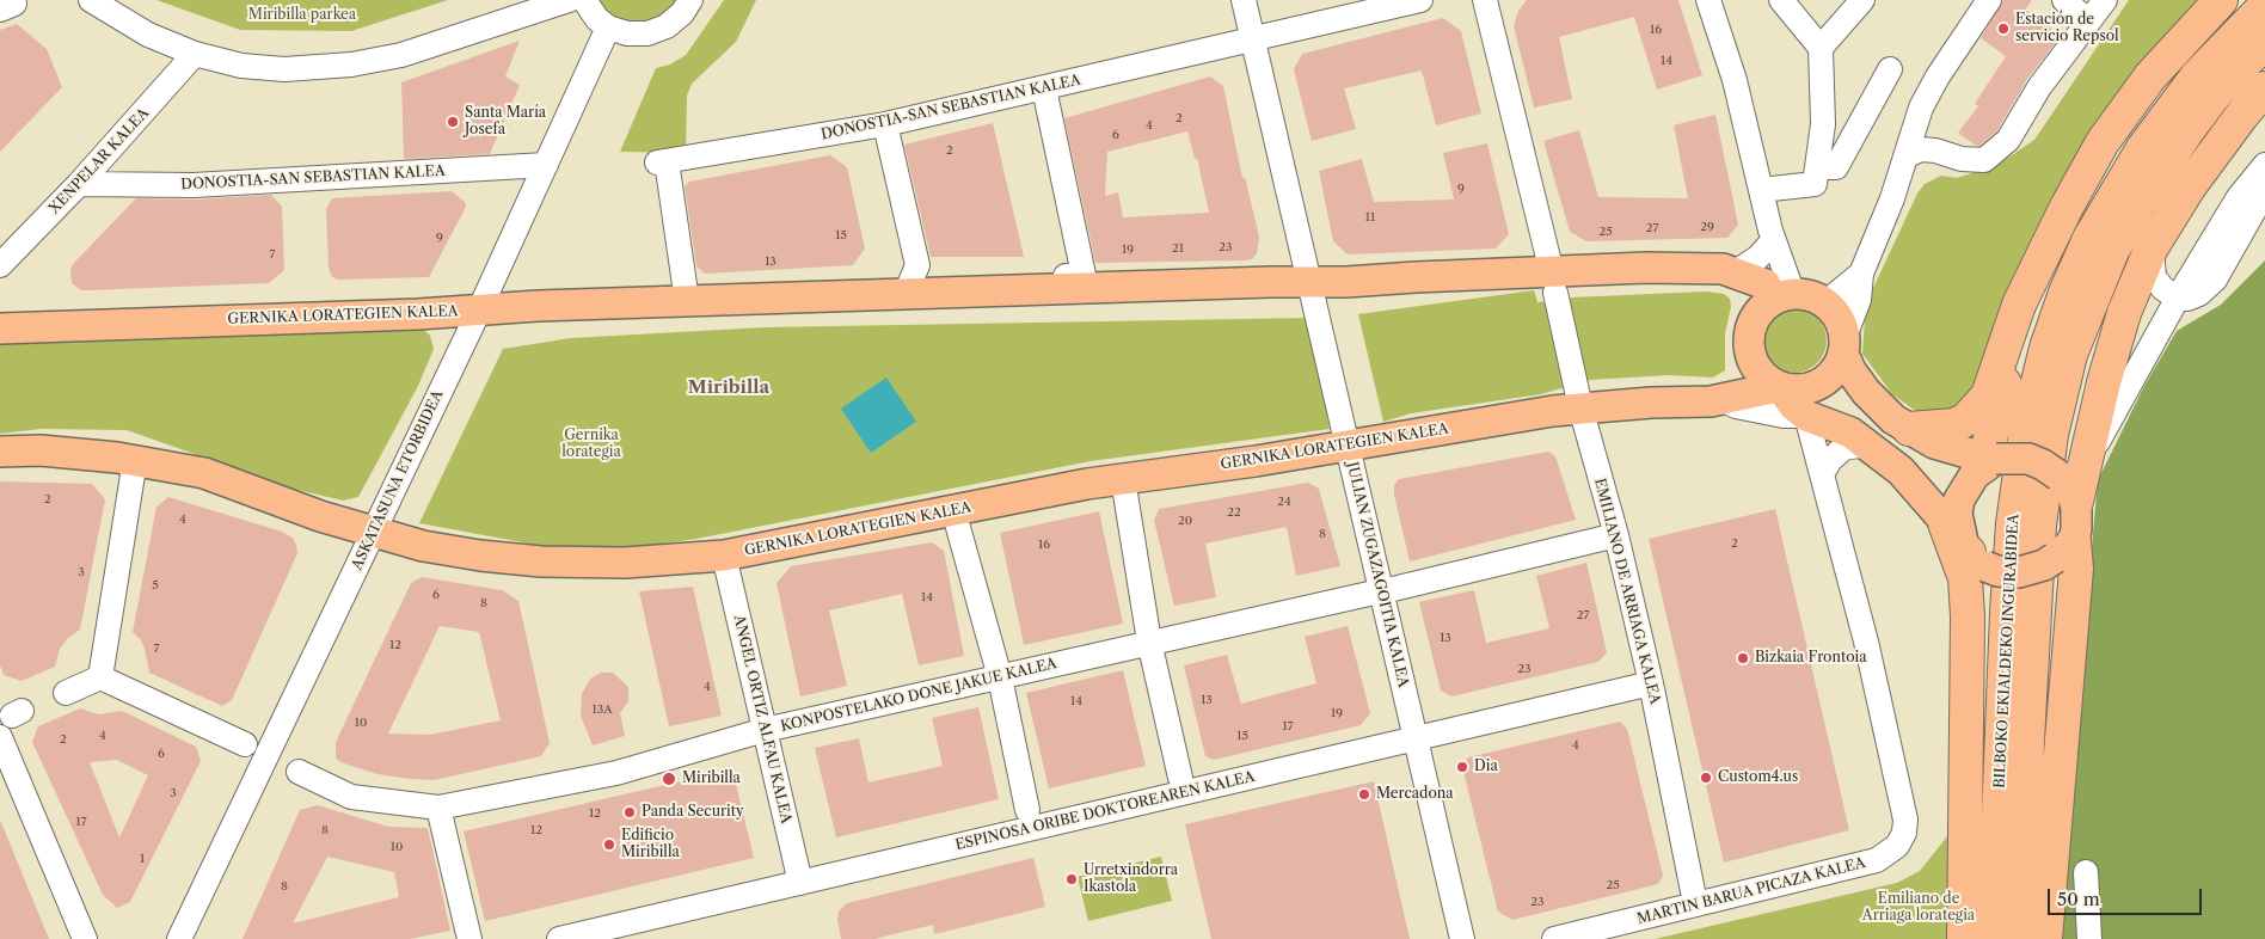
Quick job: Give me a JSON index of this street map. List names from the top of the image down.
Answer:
{
  "streets": {
    "highway": ["BILBOKO EKIALDEKO INGURABIDEA"],
    "main road": ["GERNIKA LORATEGIEN KALEA"],
    "street": [
      "DONOSTIA-SAN SEBASTIAN KALEA",
      "XENPELAR KALEA",
      "ASKATASUNA ETORBIDEA",
      "JULIAN ZUGAZAGOITIA KALEA",
      "EMILIANO DE ARRIAGA KALEA",
      "KONPOSTELAKO DONE JAKUE KALEA",
      "ANGEL ORTIZ ALFAU KALEA",
      "ESPINOSA ORIBE DOKTOREAREN KALEA",
      "MARTIN BARUA PICAZA KALEA"
    ]
  },
  "crossings": [
    ["DONOSTIA-SAN SEBASTIAN KALEA", "XENPELAR KALEA"],
    ["DONOSTIA-SAN SEBASTIAN KALEA", "GERNIKA LORATEGIEN KALEA"],
    ["DONOSTIA-SAN SEBASTIAN KALEA", "ASKATASUNA ETORBIDEA"],
    ["GERNIKA LORATEGIEN KALEA", "ASKATASUNA ETORBIDEA"],
    ["GERNIKA LORATEGIEN KALEA", "JULIAN ZUGAZAGOITIA KALEA"],
    ["GERNIKA LORATEGIEN KALEA", "EMILIANO DE ARRIAGA KALEA"],
    ["GERNIKA LORATEGIEN KALEA", "ANGEL ORTIZ ALFAU KALEA"],
    ["GERNIKA LORATEGIEN KALEA", "MARTIN BARUA PICAZA KALEA"],
    ["JULIAN ZUGAZAGOITIA KALEA", "ESPINOSA ORIBE DOKTOREAREN KALEA"],
    ["EMILIANO DE ARRIAGA KALEA", "KONPOSTELAKO DONE JAKUE KALEA"],
    ["EMILIANO DE ARRIAGA KALEA", "ESPINOSA ORIBE DOKTOREAREN KALEA"],
    ["KONPOSTELAKO DONE JAKUE KALEA", "ANGEL ORTIZ ALFAU KALEA"],
    ["ANGEL ORTIZ ALFAU KALEA", "ESPINOSA ORIBE DOKTOREAREN KALEA"]
  ],
  "districts": ["Miribilla"],
  "parks": ["Miribilla parkea", "Gernika lorategia", "Emiliano de Arriaga lorategia"],
  "places": [
    "Estación de servicio Repsol",
    "Santa María Josefa",
    "Bizkaia Frontoia",
    "Dia",
    "Custom4.us",
    "Miribilla",
    "Mercadona",
    "Panda Security",
    "Edificio Miribilla",
    "Urretxindorra Ikastola"
  ],
  "house_numbers": [
    "16",
    "14",
    "2",
    "4",
    "6",
    "2",
    "9",
    "11",
    "29",
    "27",
    "25",
    "15",
    "9",
    "23",
    "21",
    "19",
    "7",
    "13",
    "2",
    "24",
    "22",
    "4",
    "20",
    "8",
    "2",
    "16",
    "3",
    "5",
    "6",
    "14",
    "8",
    "27",
    "13",
    "12",
    "7",
    "23",
    "4",
    "13",
    "14",
    "13A",
    "19",
    "10",
    "17",
    "4",
    "15",
    "2",
    "4",
    "6",
    "3",
    "12",
    "17",
    "8",
    "12",
    "10",
    "1",
    "25",
    "8",
    "23"
  ],
  "scale_bar": "50 m"
}
